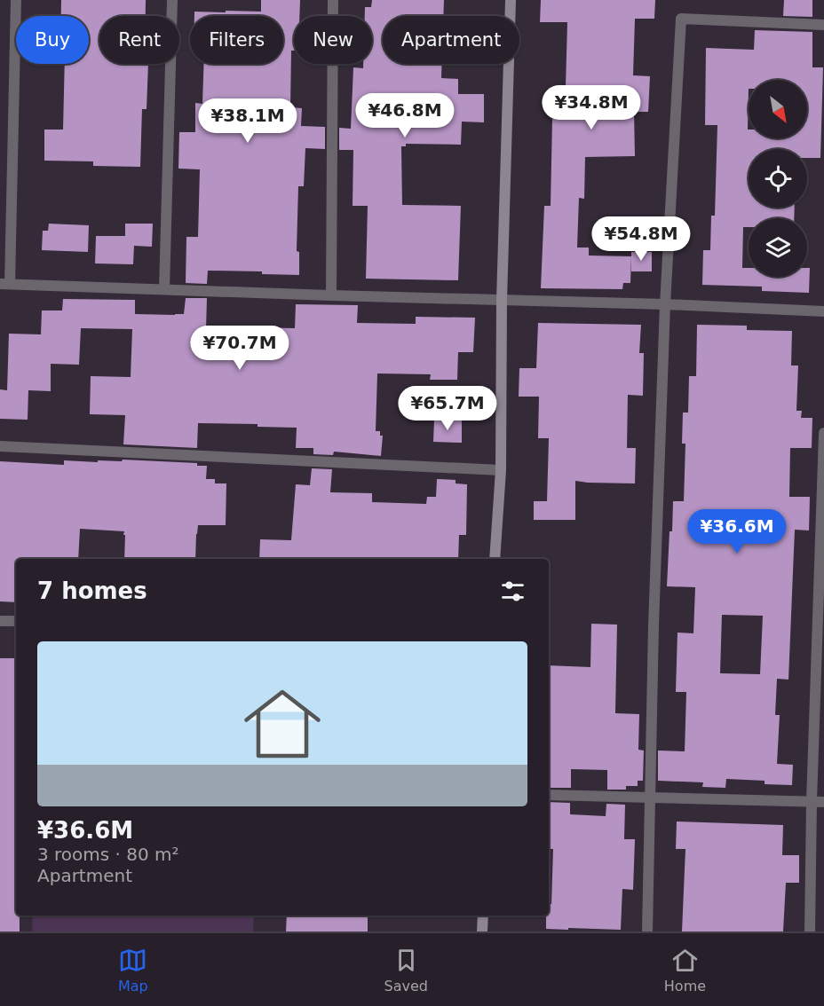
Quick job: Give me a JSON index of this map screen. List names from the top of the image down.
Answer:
{
  "north": "bottom right",
  "page": {
    "chip": [
      "Buy",
      "Rent",
      "Filters",
      "New",
      "Apartment"
    ],
    "price": [
      "¥34.8M",
      "¥46.8M",
      "¥38.1M",
      "¥54.8M",
      "¥70.7M",
      "¥65.7M",
      "¥36.6M"
    ],
    "heading": "7 homes",
    "list": [
      {
        "name": "¥36.6M",
        "note": "3 rooms · 80 m² · Apartment"
      }
    ],
    "tabs": ["Map", "Saved", "Home"]
  }
}
